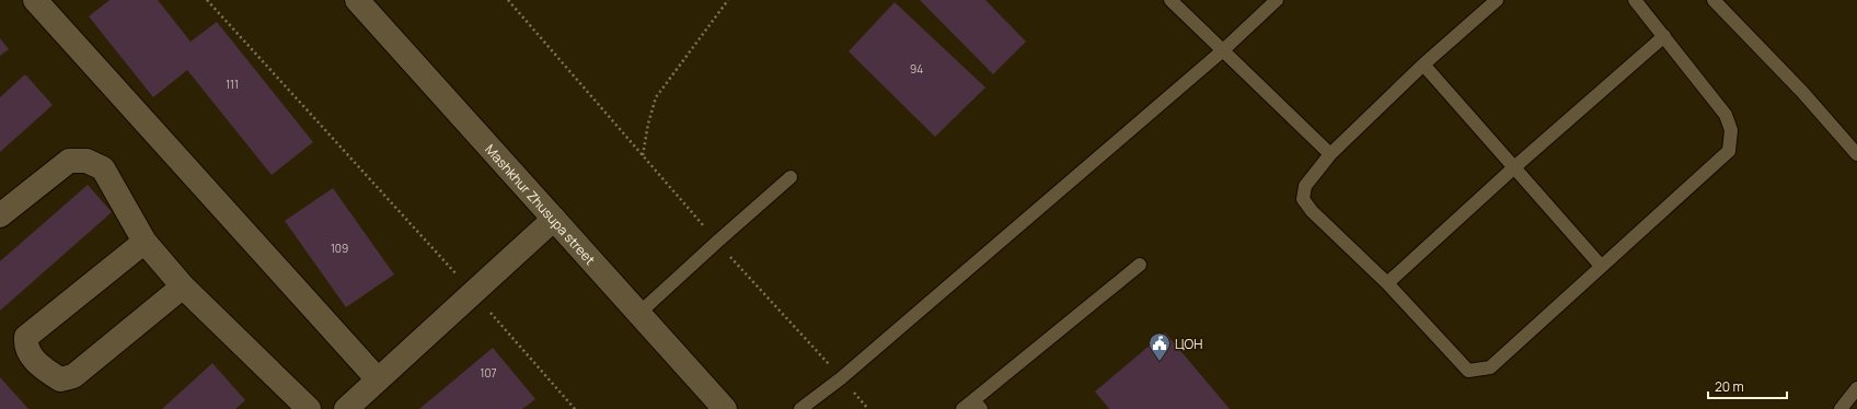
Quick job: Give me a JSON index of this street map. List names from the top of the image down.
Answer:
{
  "streets": {
    "street": ["Mashkhur Zhusupa street"]
  },
  "places": {
    "public building": ["ЦОН"]
  },
  "house_numbers": [
    "94",
    "111",
    "109",
    "107"
  ],
  "scale_bar": "20 m"
}
